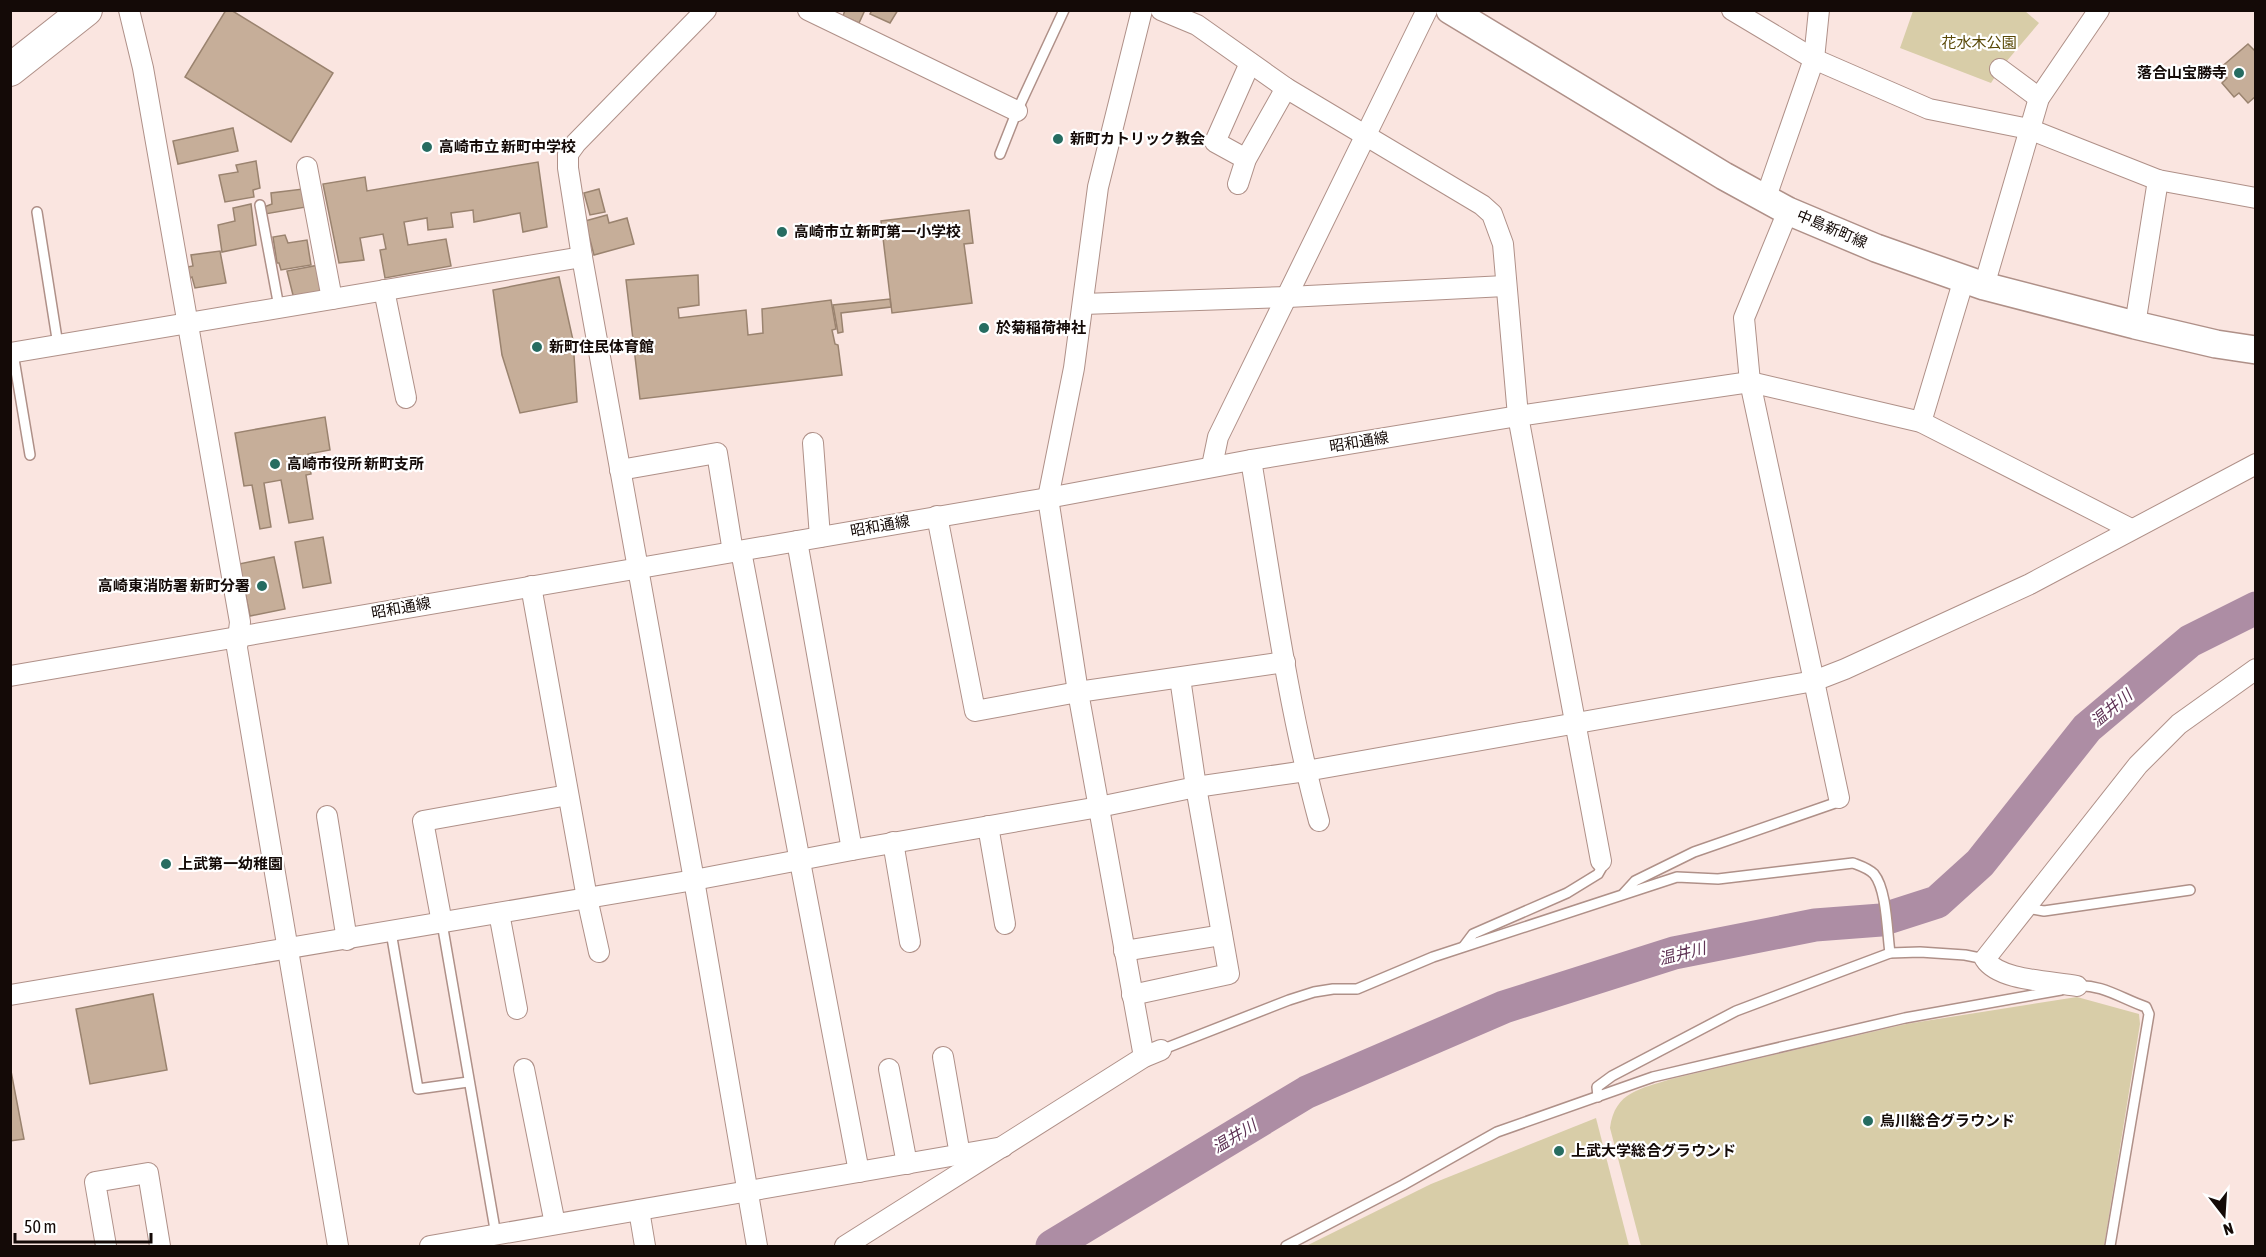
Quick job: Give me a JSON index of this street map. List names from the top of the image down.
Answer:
{
  "streets": {
    "main road": ["中島新町線"],
    "street": ["昭和通線"]
  },
  "water": ["温井川"],
  "parks": ["花水木公園"],
  "places": [
    "落合山宝勝寺",
    "新町カトリック教会",
    "高崎市立 新町中学校",
    "高崎市立 新町第一小学校",
    "於菊稲荷神社",
    "新町住民体育館",
    "高崎市役所 新町支所",
    "高崎東消防署 新町分署",
    "上武第一幼稚園",
    "烏川総合グラウンド",
    "上武大学総合グラウンド"
  ],
  "scale_bar": "50 m",
  "north": "bottom"
}
